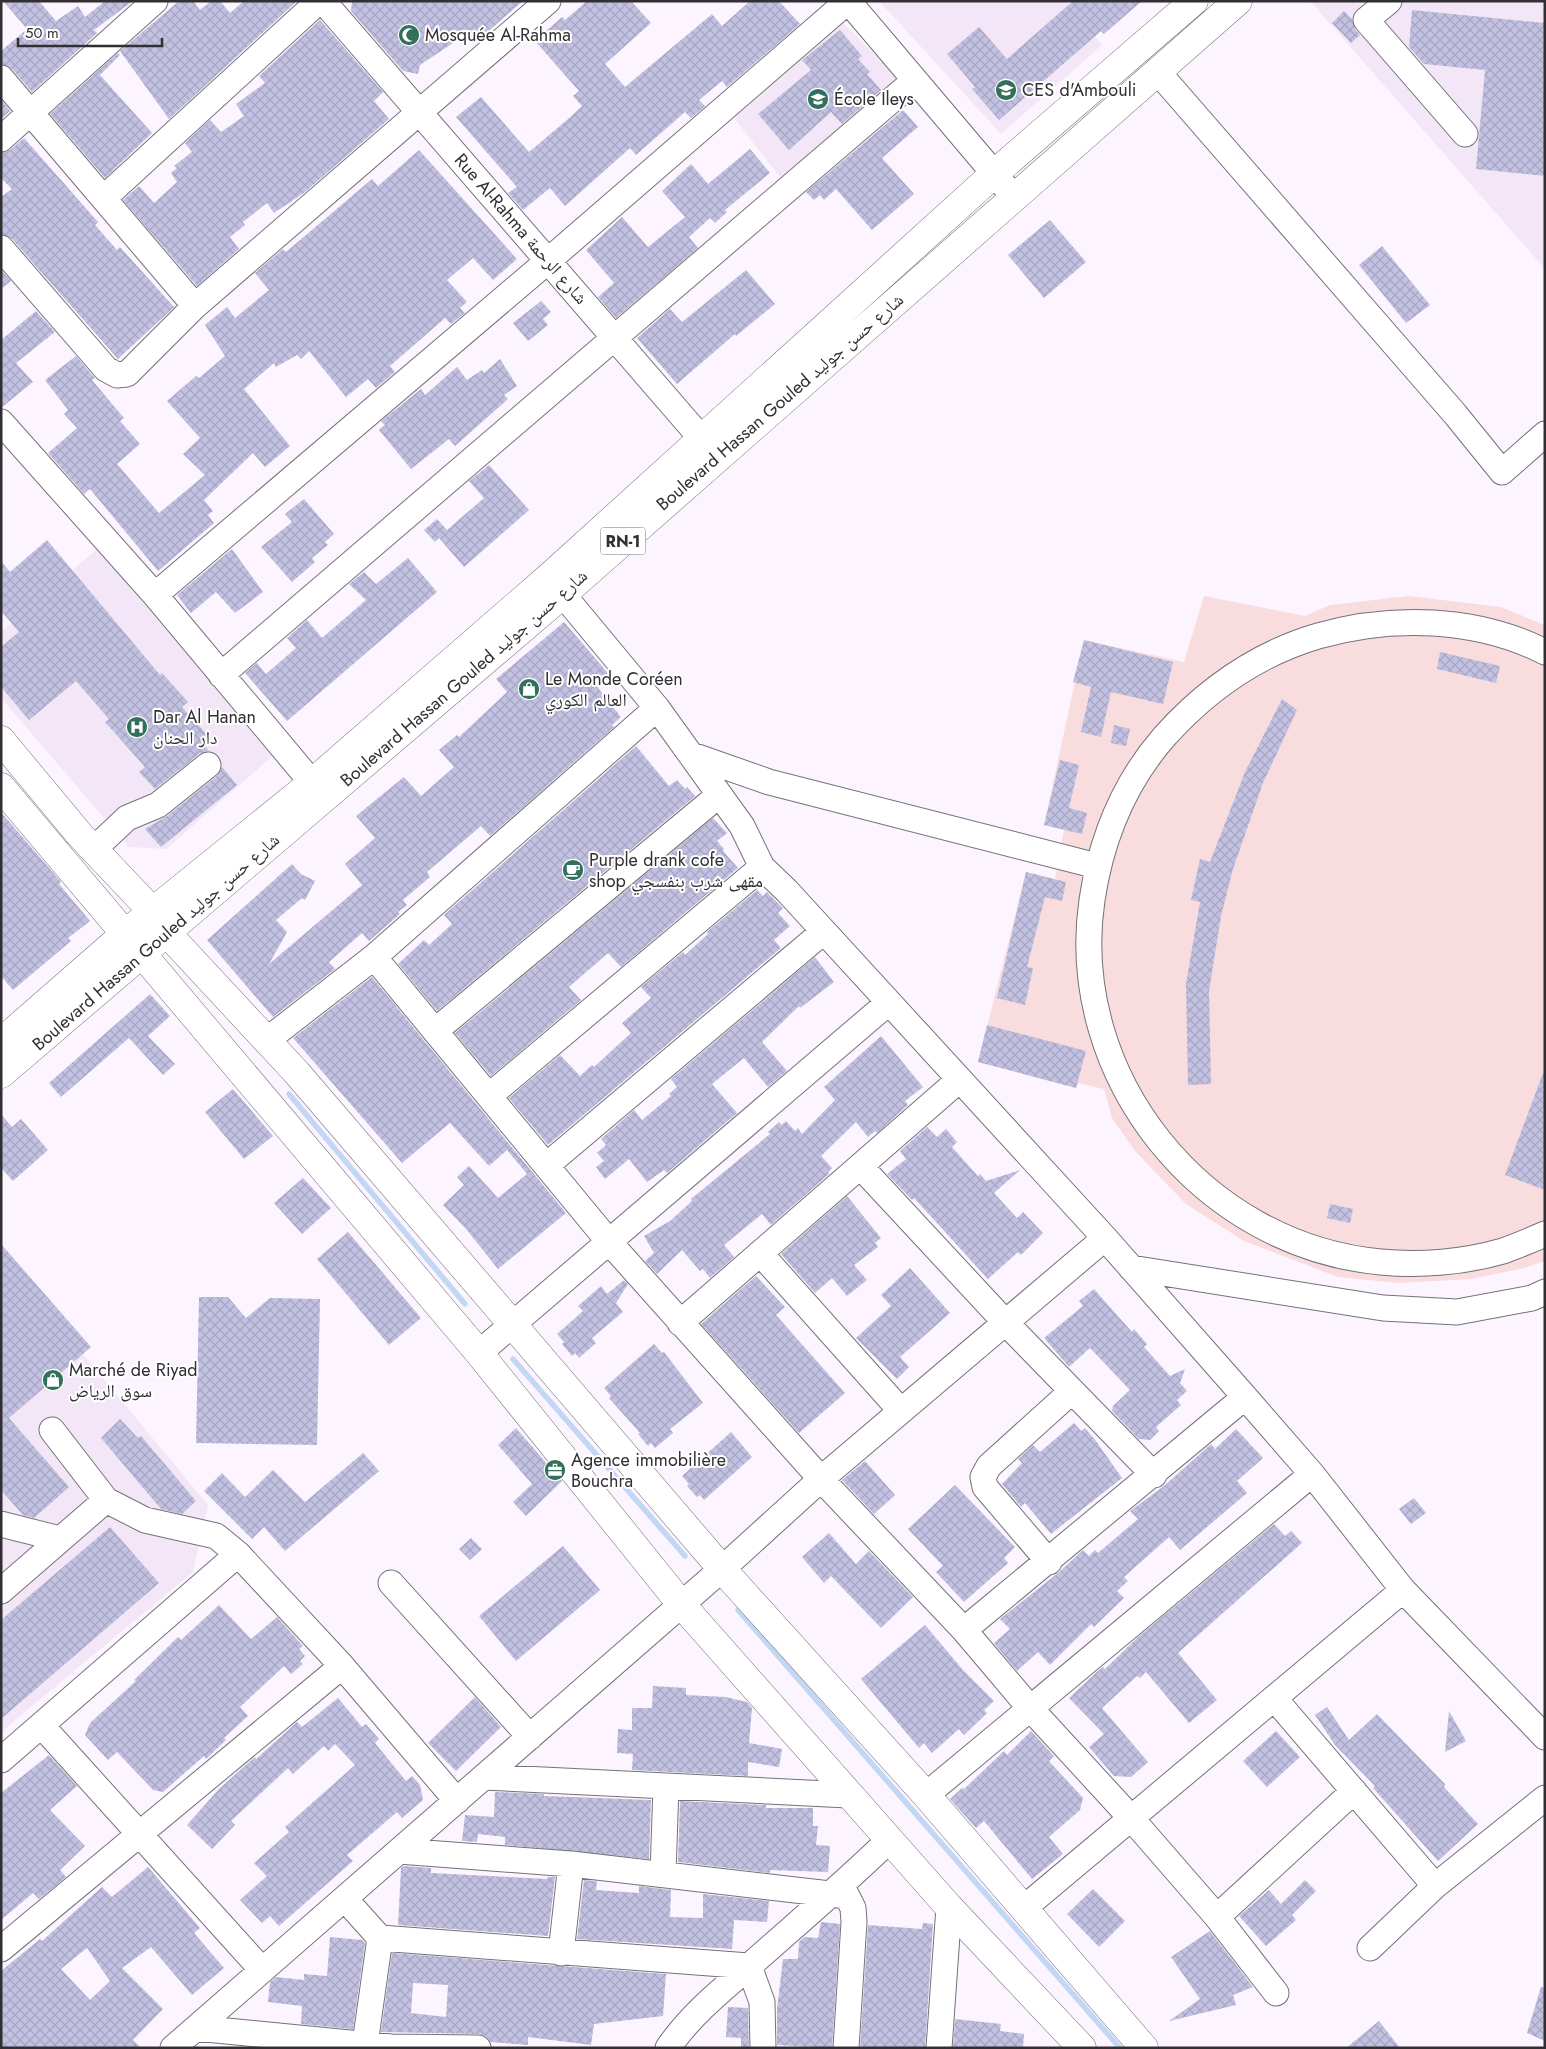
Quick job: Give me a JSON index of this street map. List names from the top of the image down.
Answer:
{
  "streets": {
    "main road": ["Boulevard Hassan Gouled شارع حسن جوليد", "RN-1"],
    "street": ["Rue Al-Rahma شارع الرحمة"]
  },
  "crossings": [
    ["Rue Al-Rahma شارع الرحمة", "Boulevard Hassan Gouled شارع حسن جوليد"]
  ],
  "places": {
    "mosque": ["Mosquée Al-Rahma"],
    "school or university": ["CES d'Ambouli", "École Ileys"],
    "shop": ["Le Monde Coréen العالم الكوري", "Marché de Riyad سوق الرياض"],
    "hospital": ["Dar Al Hanan دار الحنان"],
    "cafe": ["Purple drank cofe shop مقهى شرب بنفسجي"],
    "office": ["Agence immobilière Bouchra"]
  },
  "scale_bar": "50 m"
}
